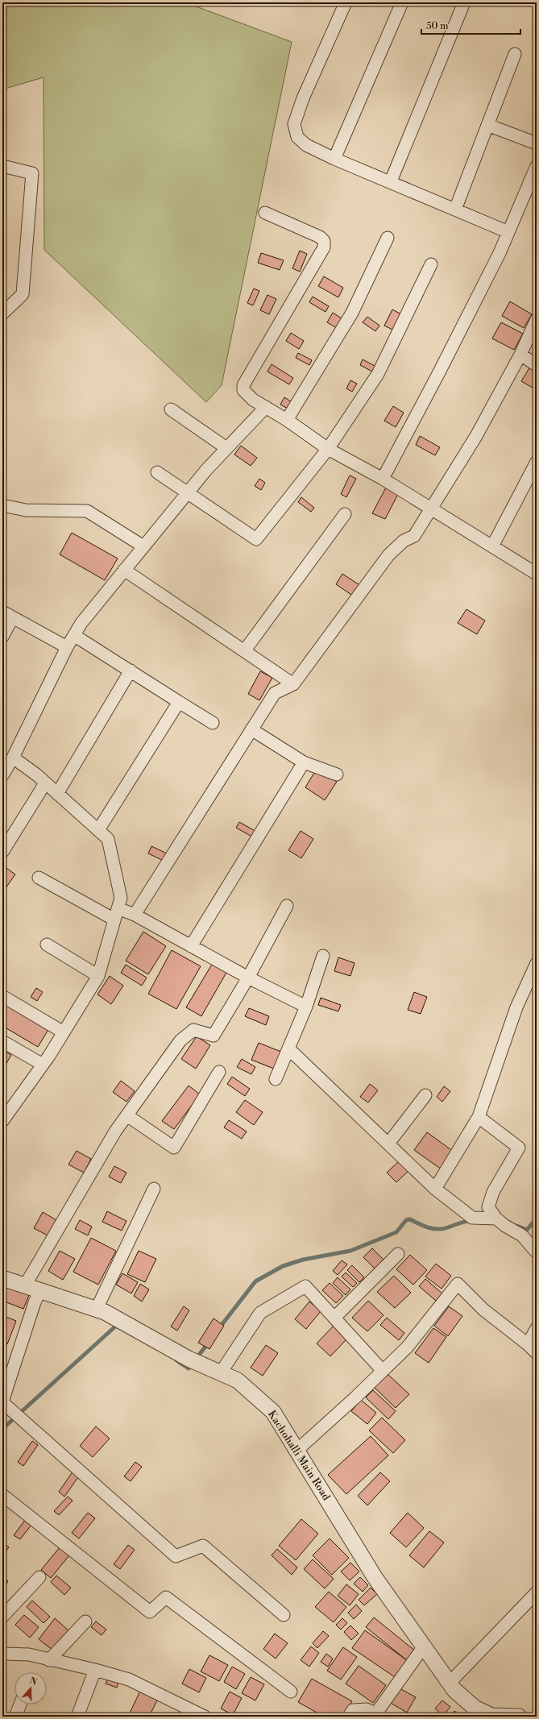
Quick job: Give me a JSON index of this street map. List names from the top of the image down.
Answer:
{
  "streets": {
    "street": ["Kachohalli Main Road"]
  },
  "scale_bar": "50 m",
  "north": "top"
}
